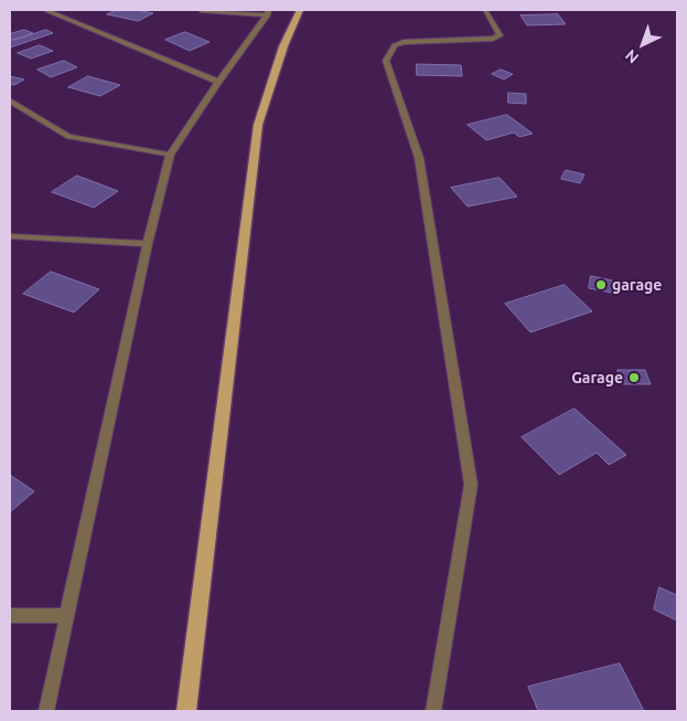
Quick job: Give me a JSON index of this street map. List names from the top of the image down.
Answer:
{
  "places": ["garage", "Garage"],
  "north": "bottom left"
}
